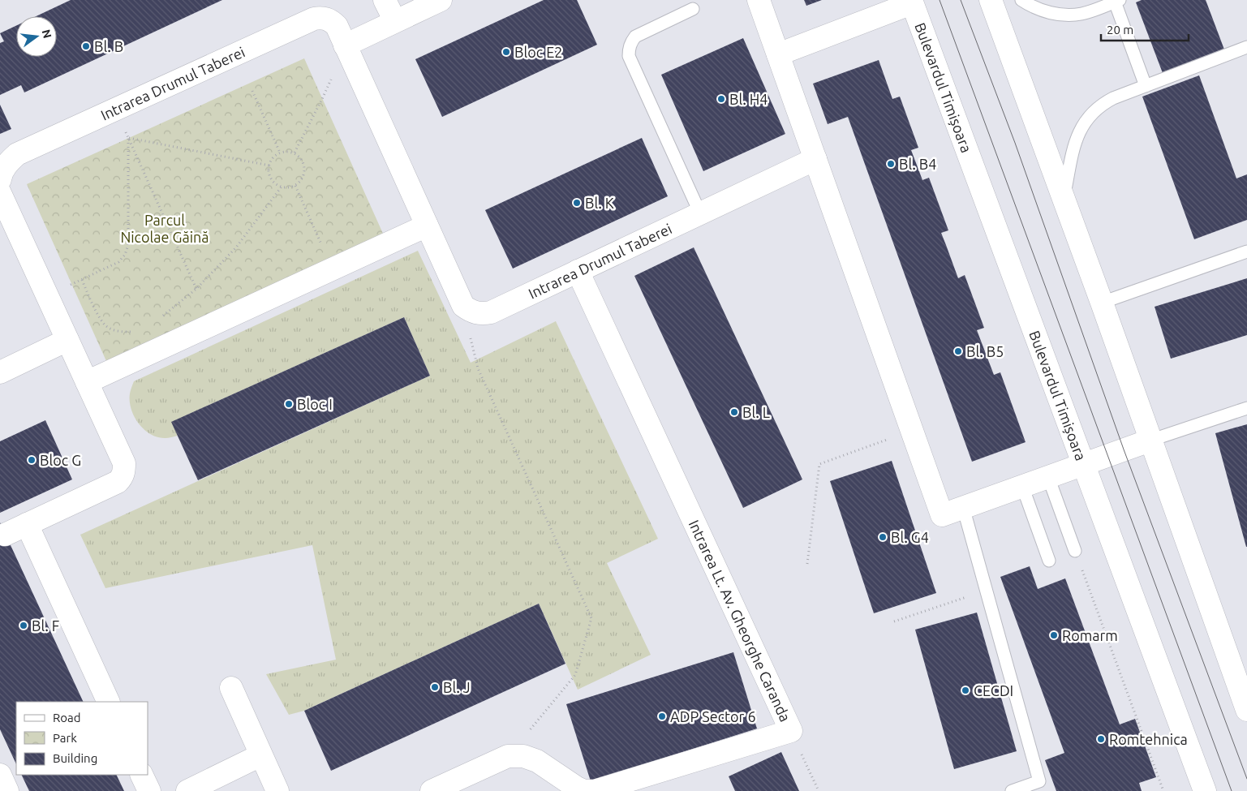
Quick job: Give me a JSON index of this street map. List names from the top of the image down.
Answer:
{
  "streets": {
    "street": ["Intrarea Drumul Taberei", "Bulevardul Timișoara", "Intrarea Lt. Av. Gheorghe Caranda"]
  },
  "crossings": [
    ["Intrarea Drumul Taberei", "Intrarea Lt. Av. Gheorghe Caranda"]
  ],
  "parks": ["Parcul Nicolae Găină"],
  "places": [
    "Bl. B",
    "Bloc E2",
    "Bl. H4",
    "Bl. B4",
    "Bl. K",
    "Bl. B5",
    "Bloc I",
    "Bl. L",
    "Bloc G",
    "Bl. G4",
    "Bl. F",
    "Romarm",
    "Bl. J",
    "CECDI",
    "ADP Sector 6",
    "Romtehnica"
  ],
  "legend": ["Road", "Park", "Building"],
  "scale_bar": "20 m",
  "north": "right"
}
